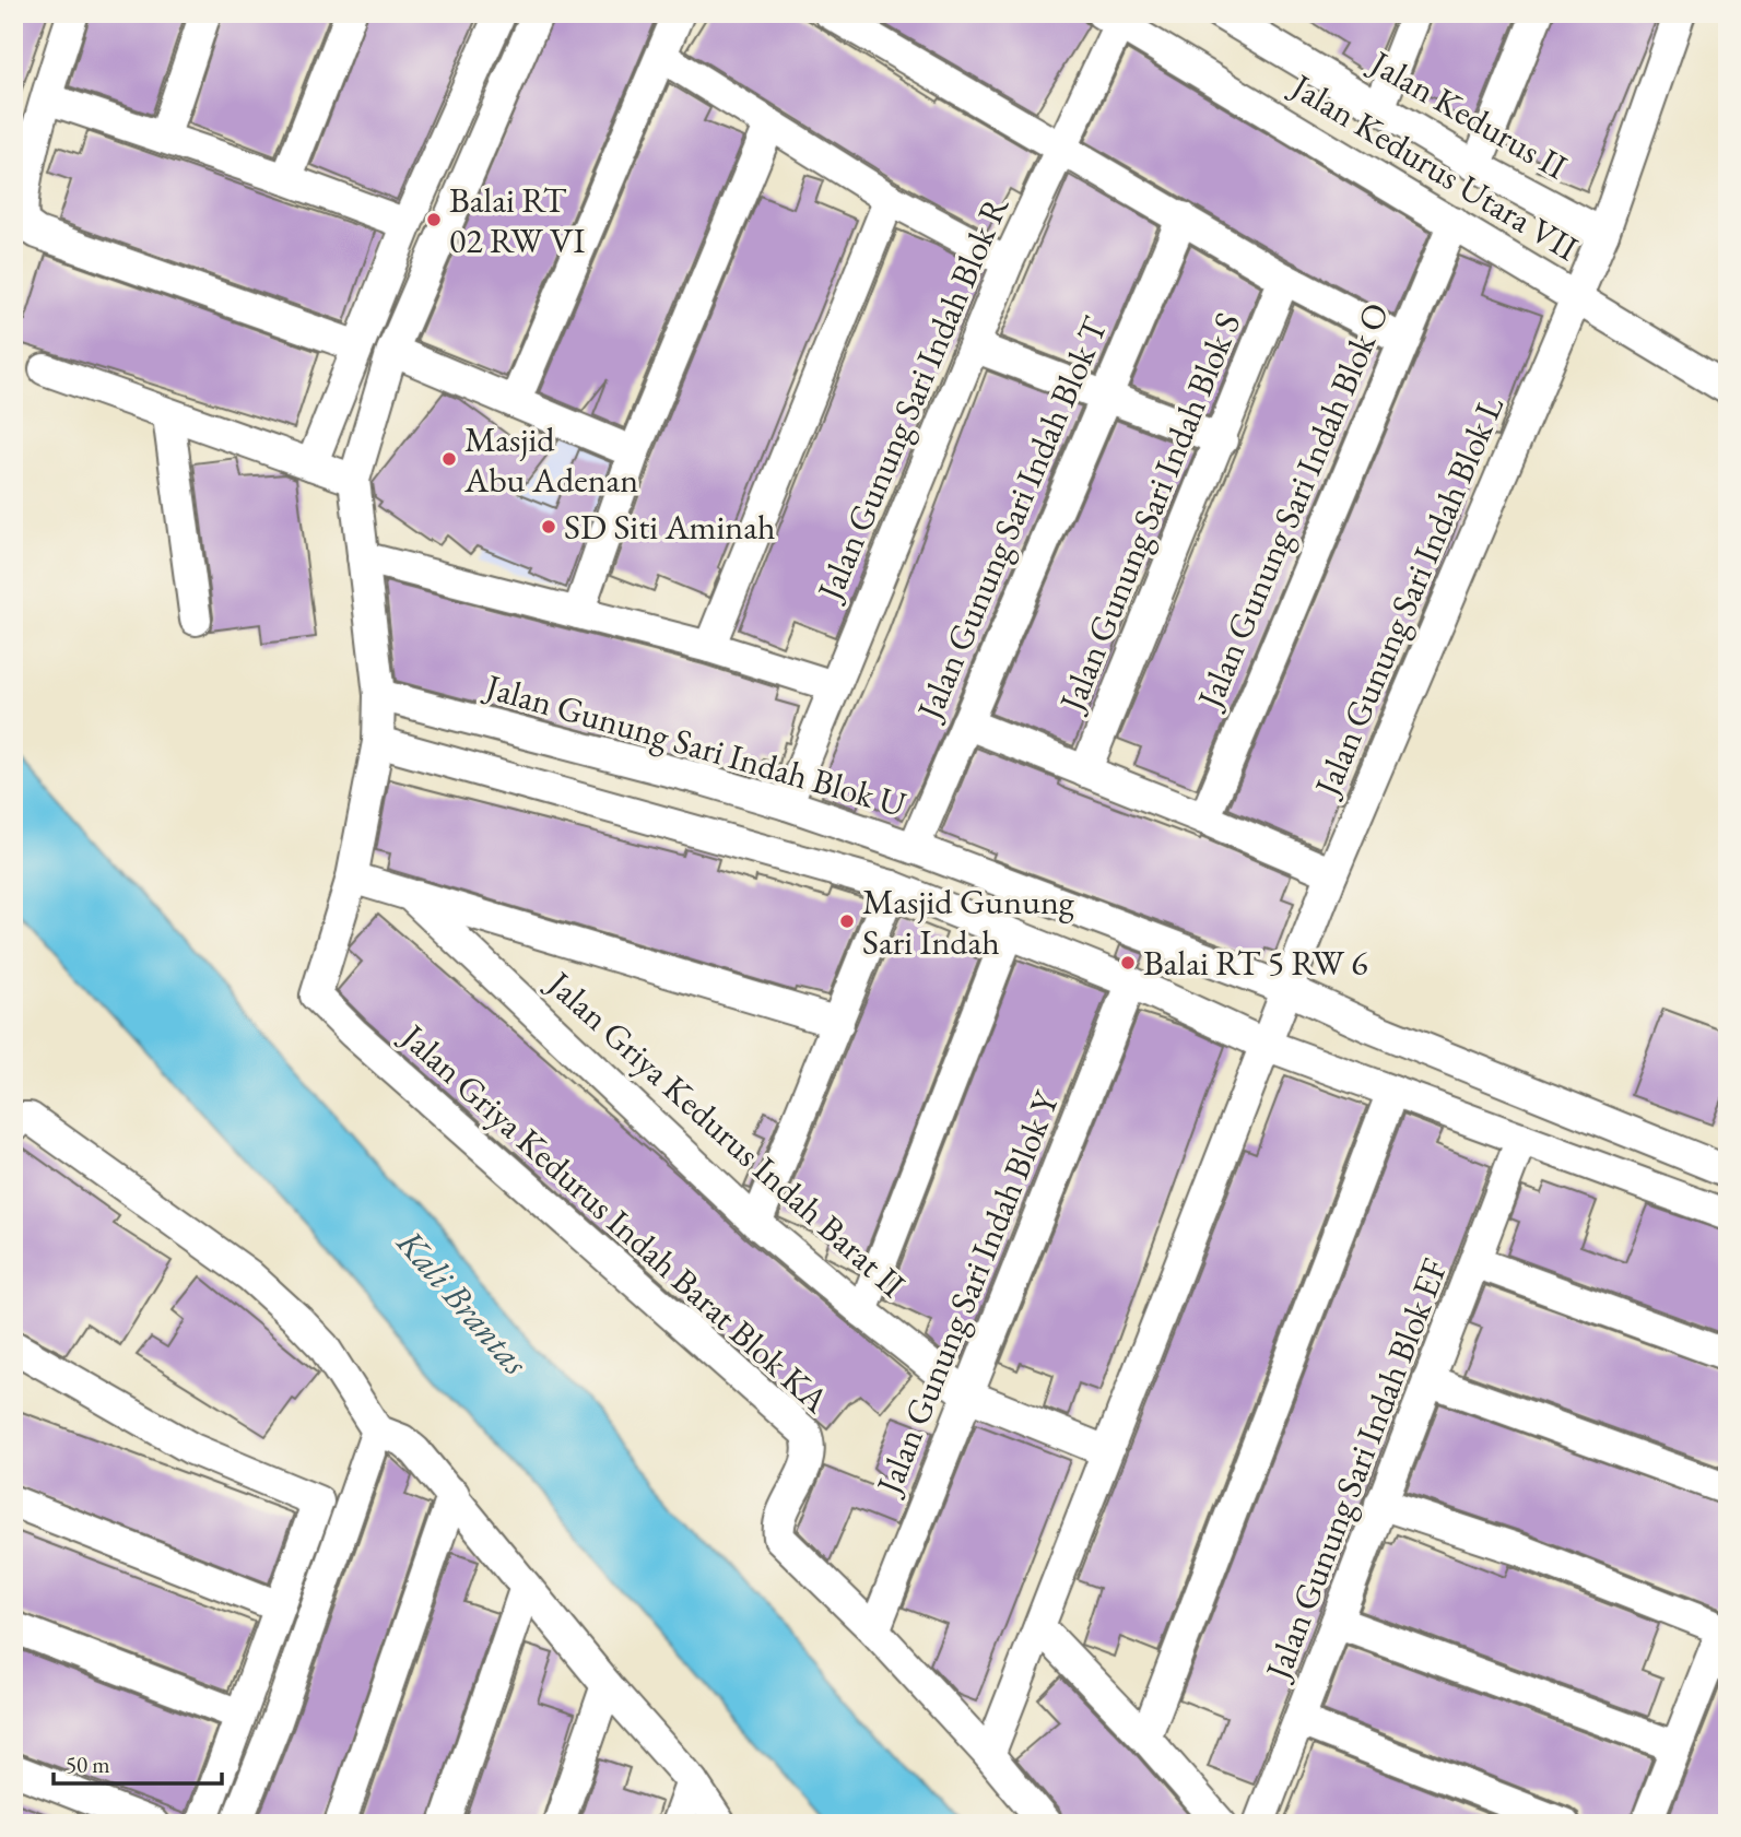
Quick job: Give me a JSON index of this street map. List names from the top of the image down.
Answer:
{
  "streets": {
    "street": [
      "Jalan Kedurus II",
      "Jalan Kedurus Utara VII",
      "Jalan Gunung Sari Indah Blok R",
      "Jalan Gunung Sari Indah Blok O",
      "Jalan Gunung Sari Indah Blok S",
      "Jalan Gunung Sari Indah Blok T",
      "Jalan Gunung Sari Indah Blok L",
      "Jalan Gunung Sari Indah Blok U",
      "Jalan Griya Kedurus Indah Barat II",
      "Jalan Griya Kedurus Indah Barat Blok KA",
      "Jalan Gunung Sari Indah Blok Y",
      "Jalan Gunung Sari Indah Blok EF"
    ]
  },
  "crossings": [
    ["Jalan Kedurus II", "Jalan Gunung Sari Indah Blok L"],
    ["Jalan Kedurus Utara VII", "Jalan Gunung Sari Indah Blok R"],
    ["Jalan Kedurus Utara VII", "Jalan Gunung Sari Indah Blok O"],
    ["Jalan Kedurus Utara VII", "Jalan Gunung Sari Indah Blok L"],
    ["Jalan Gunung Sari Indah Blok R", "Jalan Gunung Sari Indah Blok U"],
    ["Jalan Gunung Sari Indah Blok T", "Jalan Gunung Sari Indah Blok U"],
    ["Jalan Gunung Sari Indah Blok L", "Jalan Gunung Sari Indah Blok U"],
    ["Jalan Gunung Sari Indah Blok L", "Jalan Griya Kedurus Indah Barat II"],
    ["Jalan Gunung Sari Indah Blok L", "Jalan Griya Kedurus Indah Barat Blok KA"],
    ["Jalan Griya Kedurus Indah Barat II", "Jalan Griya Kedurus Indah Barat Blok KA"],
    ["Jalan Griya Kedurus Indah Barat II", "Jalan Gunung Sari Indah Blok Y"],
    ["Jalan Griya Kedurus Indah Barat Blok KA", "Jalan Gunung Sari Indah Blok Y"]
  ],
  "water": ["Kali Brantas"],
  "places": [
    "Balai RT 02 RW VI",
    "Masjid Abu Adenan",
    "SD Siti Aminah",
    "Masjid Gunung Sari Indah",
    "Balai RT 5 RW 6"
  ],
  "scale_bar": "50 m"
}
